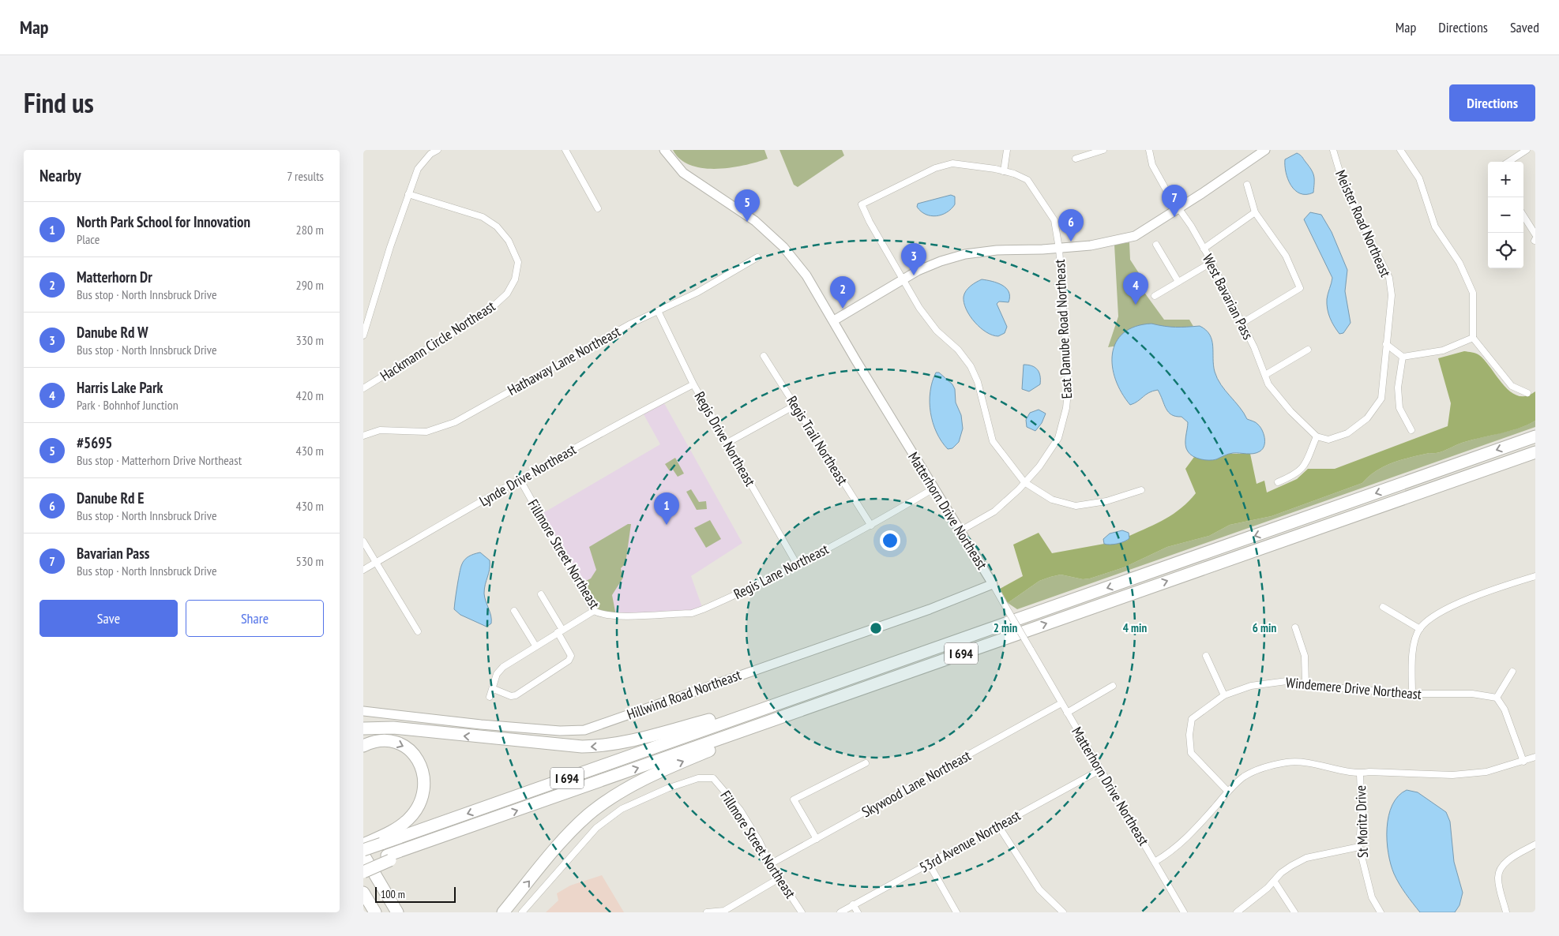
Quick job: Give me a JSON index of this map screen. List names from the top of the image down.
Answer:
{
  "streets": {
    "highway": ["I 694"],
    "street": [
      "Meister Road Northeast",
      "West Bavarian Pass",
      "East Danube Road Northeast",
      "Hackmann Circle Northeast",
      "Hathaway Lane Northeast",
      "Regis Drive Northeast",
      "Regis Trail Northeast",
      "Lynde Drive Northeast",
      "Matterhorn Drive Northeast",
      "Fillmore Street Northeast",
      "Regis Lane Northeast",
      "Windemere Drive Northeast",
      "Hillwind Road Northeast",
      "Skywood Lane Northeast",
      "St Moritz Drive",
      "53rd Avenue Northeast"
    ]
  },
  "crossings": [
    ["Meister Road Northeast", "West Bavarian Pass"],
    ["East Danube Road Northeast", "Matterhorn Drive Northeast"],
    ["Hathaway Lane Northeast", "Regis Drive Northeast"],
    ["Regis Drive Northeast", "Lynde Drive Northeast"],
    ["Regis Drive Northeast", "Regis Lane Northeast"],
    ["Regis Trail Northeast", "Regis Lane Northeast"],
    ["Lynde Drive Northeast", "Fillmore Street Northeast"],
    ["Matterhorn Drive Northeast", "Regis Lane Northeast"],
    ["Matterhorn Drive Northeast", "Hillwind Road Northeast"],
    ["Matterhorn Drive Northeast", "Skywood Lane Northeast"],
    ["Matterhorn Drive Northeast", "53rd Avenue Northeast"],
    ["Fillmore Street Northeast", "Regis Lane Northeast"],
    ["Fillmore Street Northeast", "Skywood Lane Northeast"]
  ],
  "scale_bar": "100 m",
  "page": {
    "header": "Map",
    "nav": ["Map", "Directions", "Saved"],
    "title": "Find us",
    "buttons": [
      "Directions",
      ["Save", "Share"]
    ],
    "heading": ["Nearby", "7 results"],
    "map_buttons": ["+", "−"],
    "pins": [
      "7",
      "5",
      "6",
      "3",
      "4",
      "2",
      "1"
    ],
    "list": [
      {
        "mark": "1",
        "name": "North Park School for Innovation",
        "note": "Place",
        "value": "280 m"
      },
      {
        "mark": "2",
        "name": "Matterhorn Dr",
        "note": "Bus stop · North Innsbruck Drive",
        "value": "290 m"
      },
      {
        "mark": "3",
        "name": "Danube Rd W",
        "note": "Bus stop · North Innsbruck Drive",
        "value": "330 m"
      },
      {
        "mark": "4",
        "name": "Harris Lake Park",
        "note": "Park · Bohnhof Junction",
        "value": "420 m"
      },
      {
        "mark": "5",
        "name": "#5695",
        "note": "Bus stop · Matterhorn Drive Northeast",
        "value": "430 m"
      },
      {
        "mark": "6",
        "name": "Danube Rd E",
        "note": "Bus stop · North Innsbruck Drive",
        "value": "430 m"
      },
      {
        "mark": "7",
        "name": "Bavarian Pass",
        "note": "Bus stop · North Innsbruck Drive",
        "value": "530 m"
      }
    ],
    "scale": "100 m"
  },
  "rings": ["2 min", "4 min", "6 min"]
}
